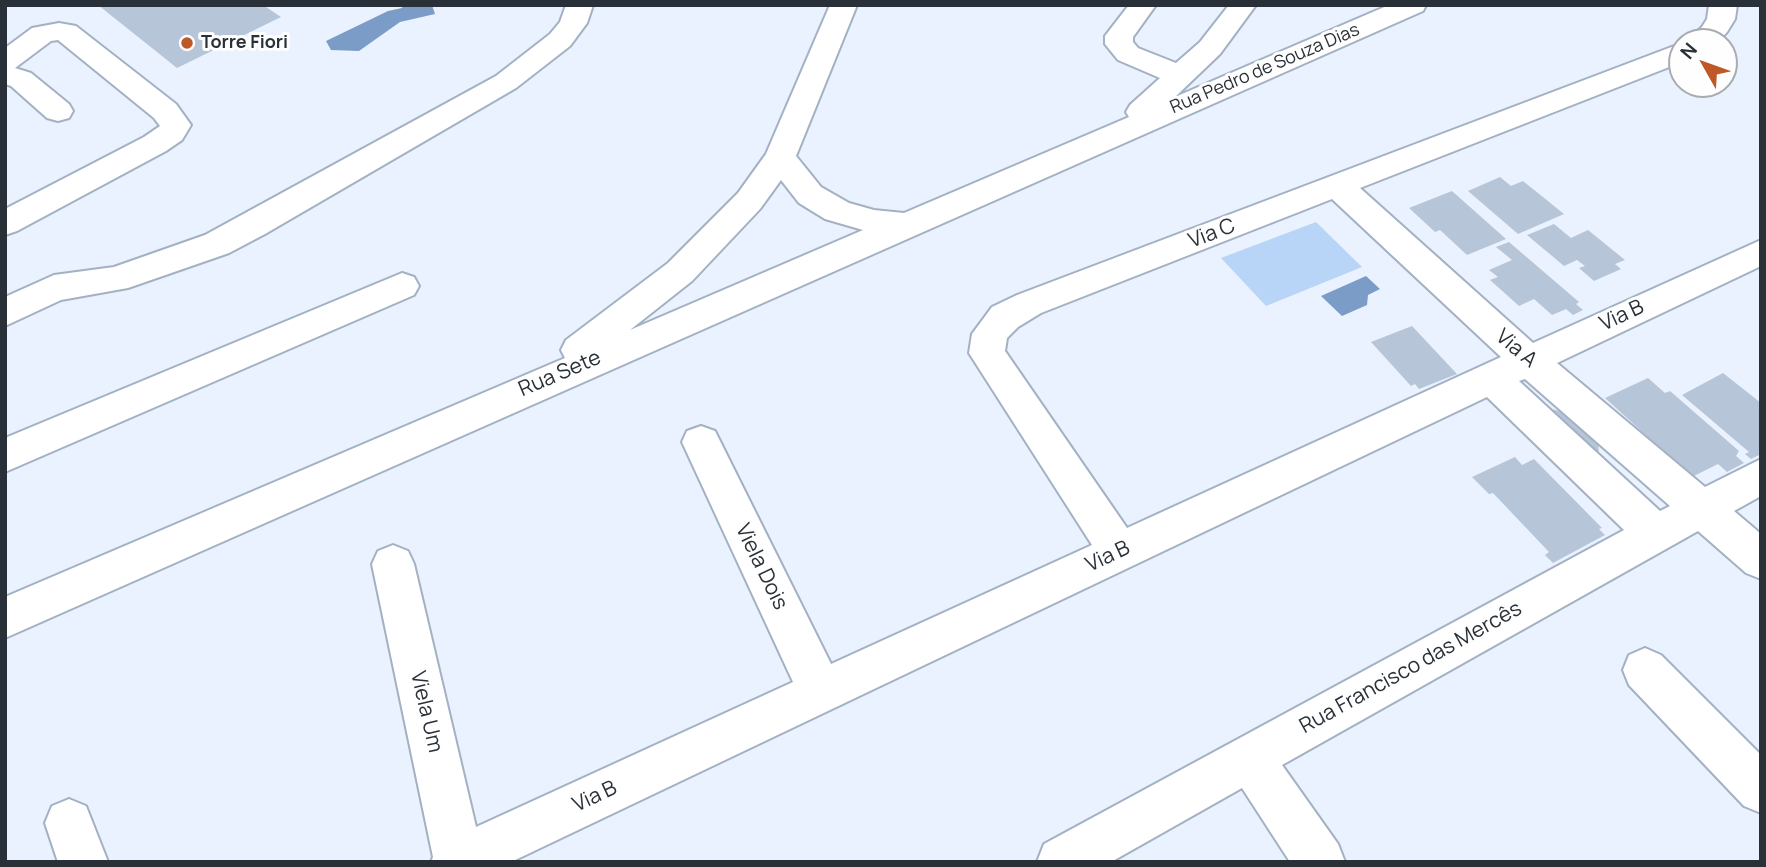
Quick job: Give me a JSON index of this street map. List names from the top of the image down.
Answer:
{
  "streets": {
    "street": [
      "Rua Pedro de Souza Dias",
      "Via C",
      "Via B",
      "Via A",
      "Rua Sete",
      "Viela Dois",
      "Rua Francisco das Mercês",
      "Viela Um"
    ]
  },
  "crossings": [
    ["Rua Pedro de Souza Dias", "Rua Sete"],
    ["Via C", "Via B"],
    ["Via C", "Via A"],
    ["Via B", "Via A"],
    ["Via B", "Viela Dois"],
    ["Via B", "Viela Um"],
    ["Via A", "Rua Francisco das Mercês"]
  ],
  "places": ["Torre Fiori"],
  "north": "top left"
}
